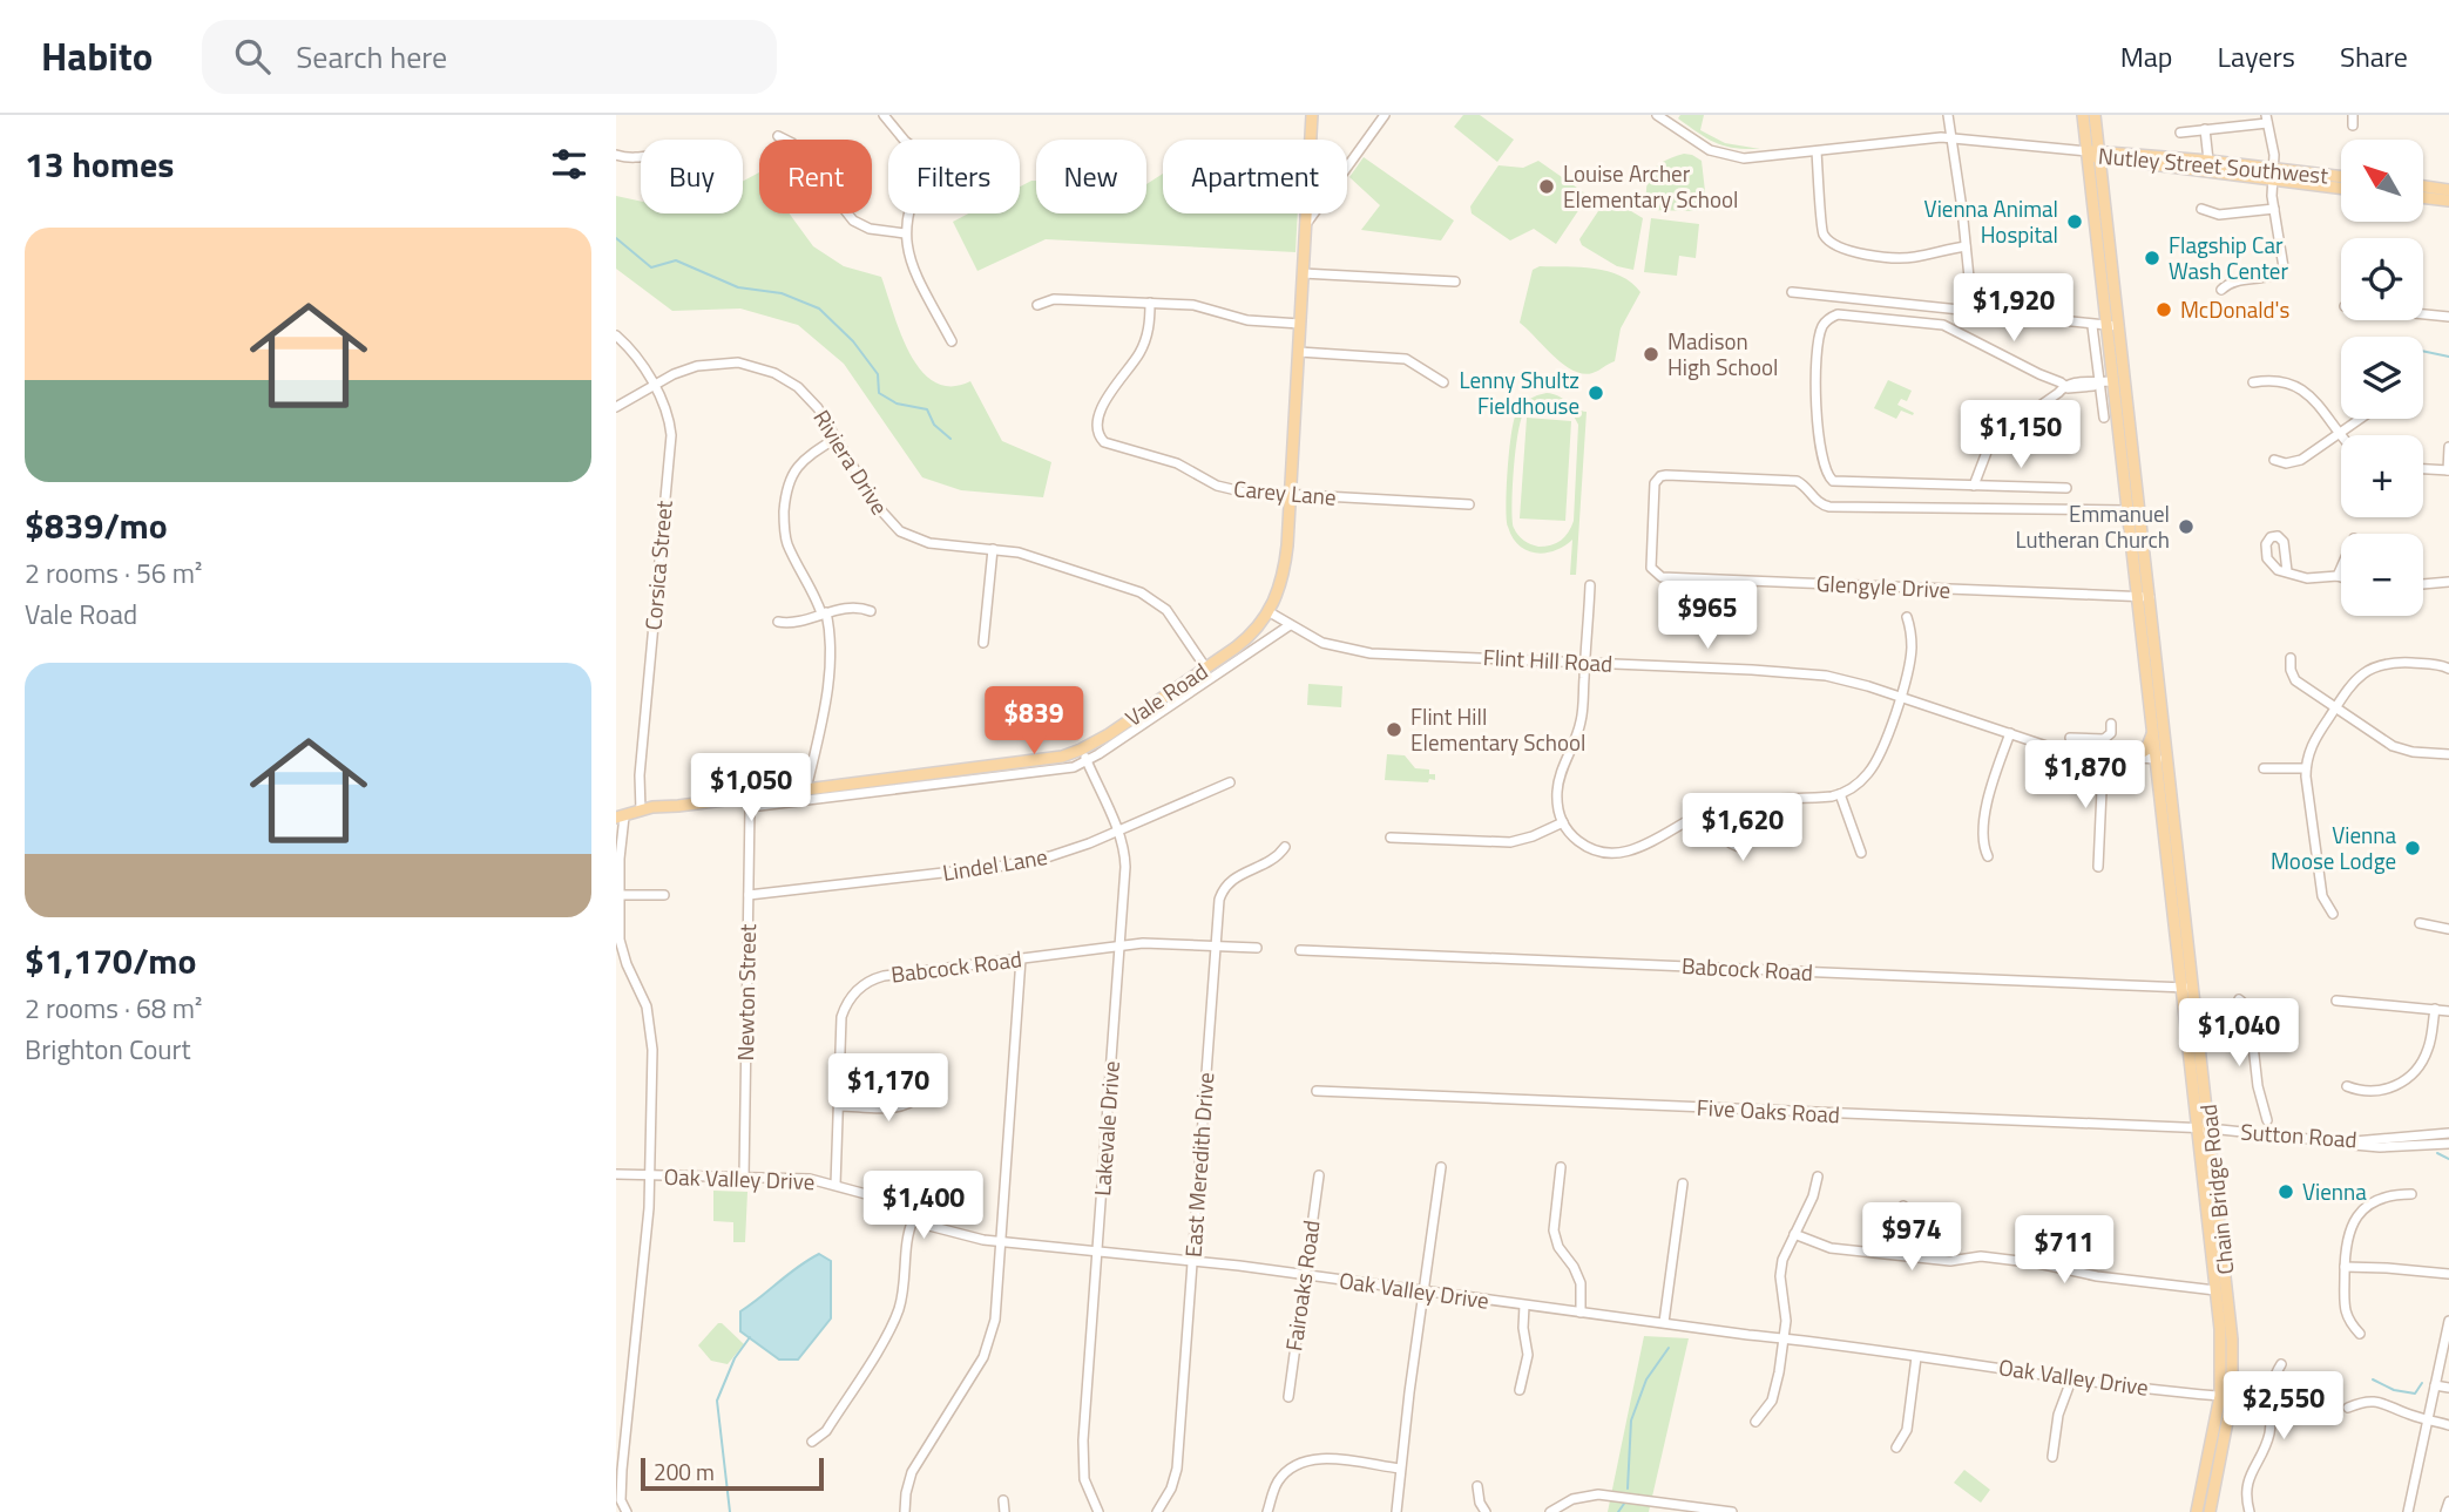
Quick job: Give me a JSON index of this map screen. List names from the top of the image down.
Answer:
{
  "streets": {
    "main road": ["Nutley Street Southwest", "Vale Road", "Chain Bridge Road"],
    "street": [
      "Riviera Drive",
      "Carey Lane",
      "Corsica Street",
      "Glengyle Drive",
      "Flint Hill Road",
      "Lindel Lane",
      "Babcock Road",
      "Newton Street",
      "Five Oaks Road",
      "Lakevale Drive",
      "Sutton Road",
      "East Meredith Drive",
      "Oak Valley Drive",
      "Fairoaks Road"
    ]
  },
  "crossings": [
    ["Riviera Drive", "Corsica Street"],
    ["Riviera Drive", "Vale Road"],
    ["Carey Lane", "Vale Road"],
    ["Corsica Street", "Vale Road"],
    ["Glengyle Drive", "Chain Bridge Road"],
    ["Flint Hill Road", "Vale Road"],
    ["Flint Hill Road", "Chain Bridge Road"],
    ["Vale Road", "Newton Street"],
    ["Vale Road", "Lakevale Drive"],
    ["Lindel Lane", "Newton Street"],
    ["Lindel Lane", "Lakevale Drive"],
    ["Babcock Road", "Lakevale Drive"],
    ["Babcock Road", "East Meredith Drive"],
    ["Babcock Road", "Oak Valley Drive"],
    ["Babcock Road", "Chain Bridge Road"],
    ["Newton Street", "Oak Valley Drive"],
    ["Five Oaks Road", "Sutton Road"],
    ["Five Oaks Road", "Chain Bridge Road"],
    ["Lakevale Drive", "Oak Valley Drive"],
    ["Sutton Road", "Chain Bridge Road"],
    ["East Meredith Drive", "Oak Valley Drive"],
    ["Oak Valley Drive", "Chain Bridge Road"],
    ["Oak Valley Drive", "Fairoaks Road"]
  ],
  "places": [
    "Louise Archer Elementary School",
    "Vienna Animal Hospital",
    "Flagship Car Wash Center",
    "McDonald's",
    "Madison High School",
    "Lenny Shultz Fieldhouse",
    "Emmanuel Lutheran Church",
    "Flint Hill Elementary School",
    "Vienna Moose Lodge",
    "Vienna"
  ],
  "scale_bar": "200 m",
  "north": "top left",
  "page": {
    "header": "Habito",
    "search": "Search here",
    "nav": ["Map", "Layers", "Share"],
    "heading": "13 homes",
    "map_buttons": ["+", "−"],
    "chip": [
      "Buy",
      "Rent",
      "Filters",
      "New",
      "Apartment"
    ],
    "list": [
      {
        "name": "$839/mo",
        "note": "2 rooms · 56 m² · Vale Road"
      },
      {
        "name": "$1,170/mo",
        "note": "2 rooms · 68 m² · Brighton Court"
      }
    ],
    "price": [
      "$1,920",
      "$1,150",
      "$965",
      "$839",
      "$1,870",
      "$1,050",
      "$1,620",
      "$1,040",
      "$1,170",
      "$1,400",
      "$974",
      "$711",
      "$2,550"
    ],
    "scale": "200 m"
  }
}
